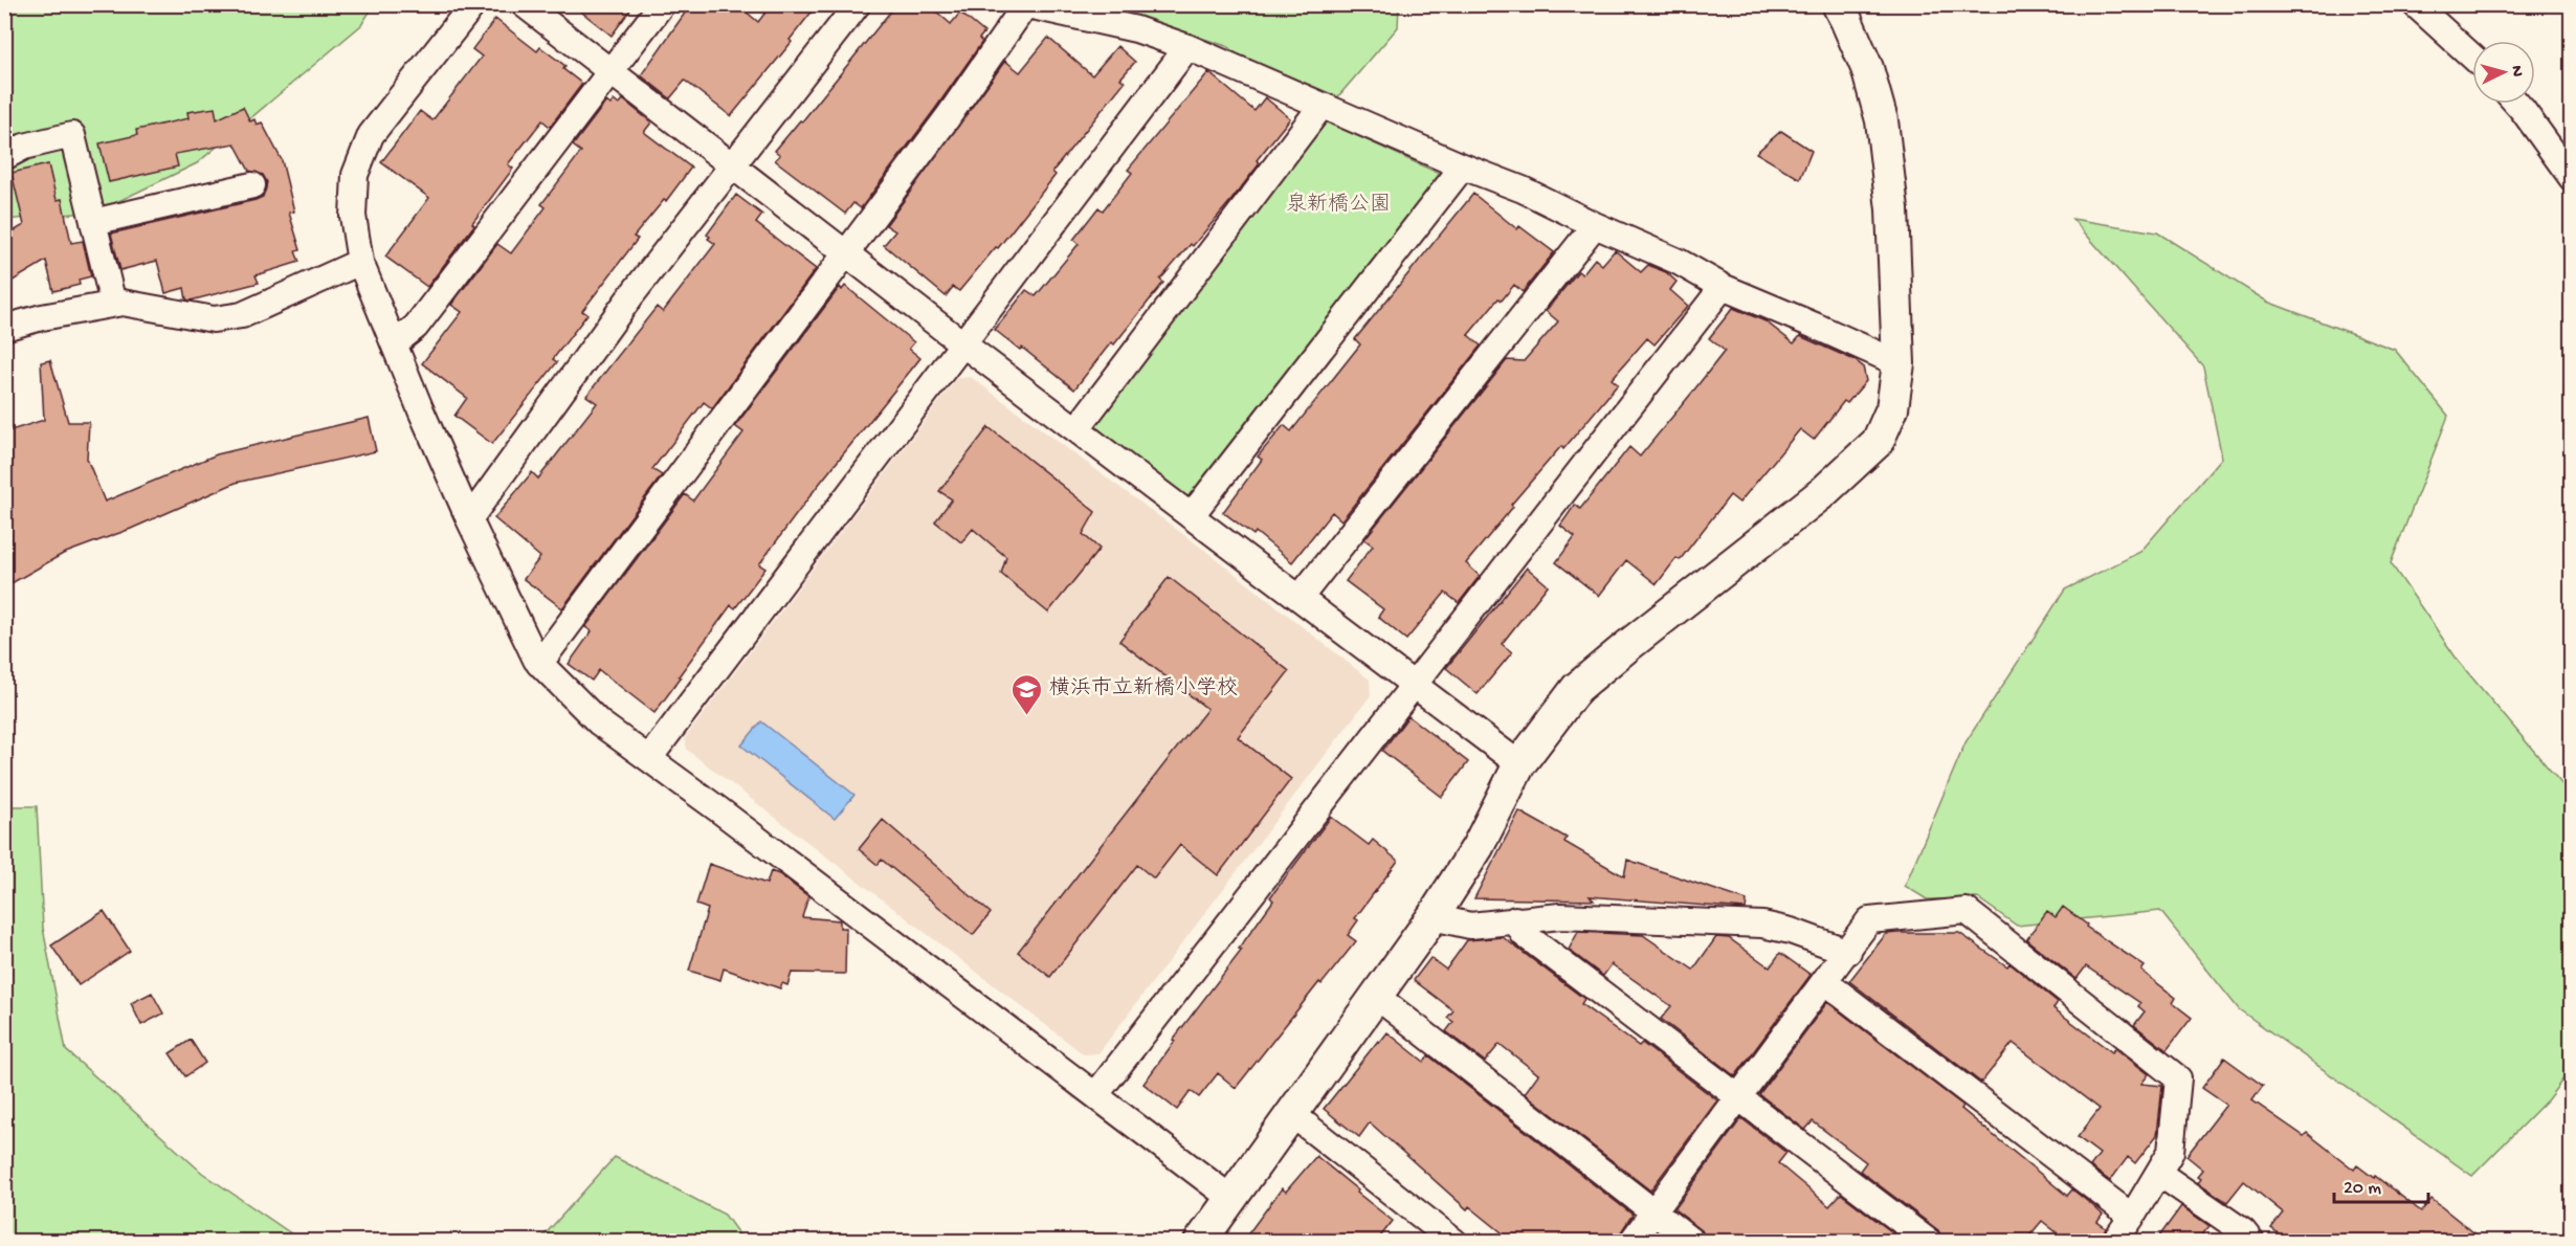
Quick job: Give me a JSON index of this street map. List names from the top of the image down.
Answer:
{
  "parks": ["泉新橋公園"],
  "places": {
    "school or university": ["横浜市立新橋小学校"]
  },
  "scale_bar": "20 m",
  "north": "right"
}
